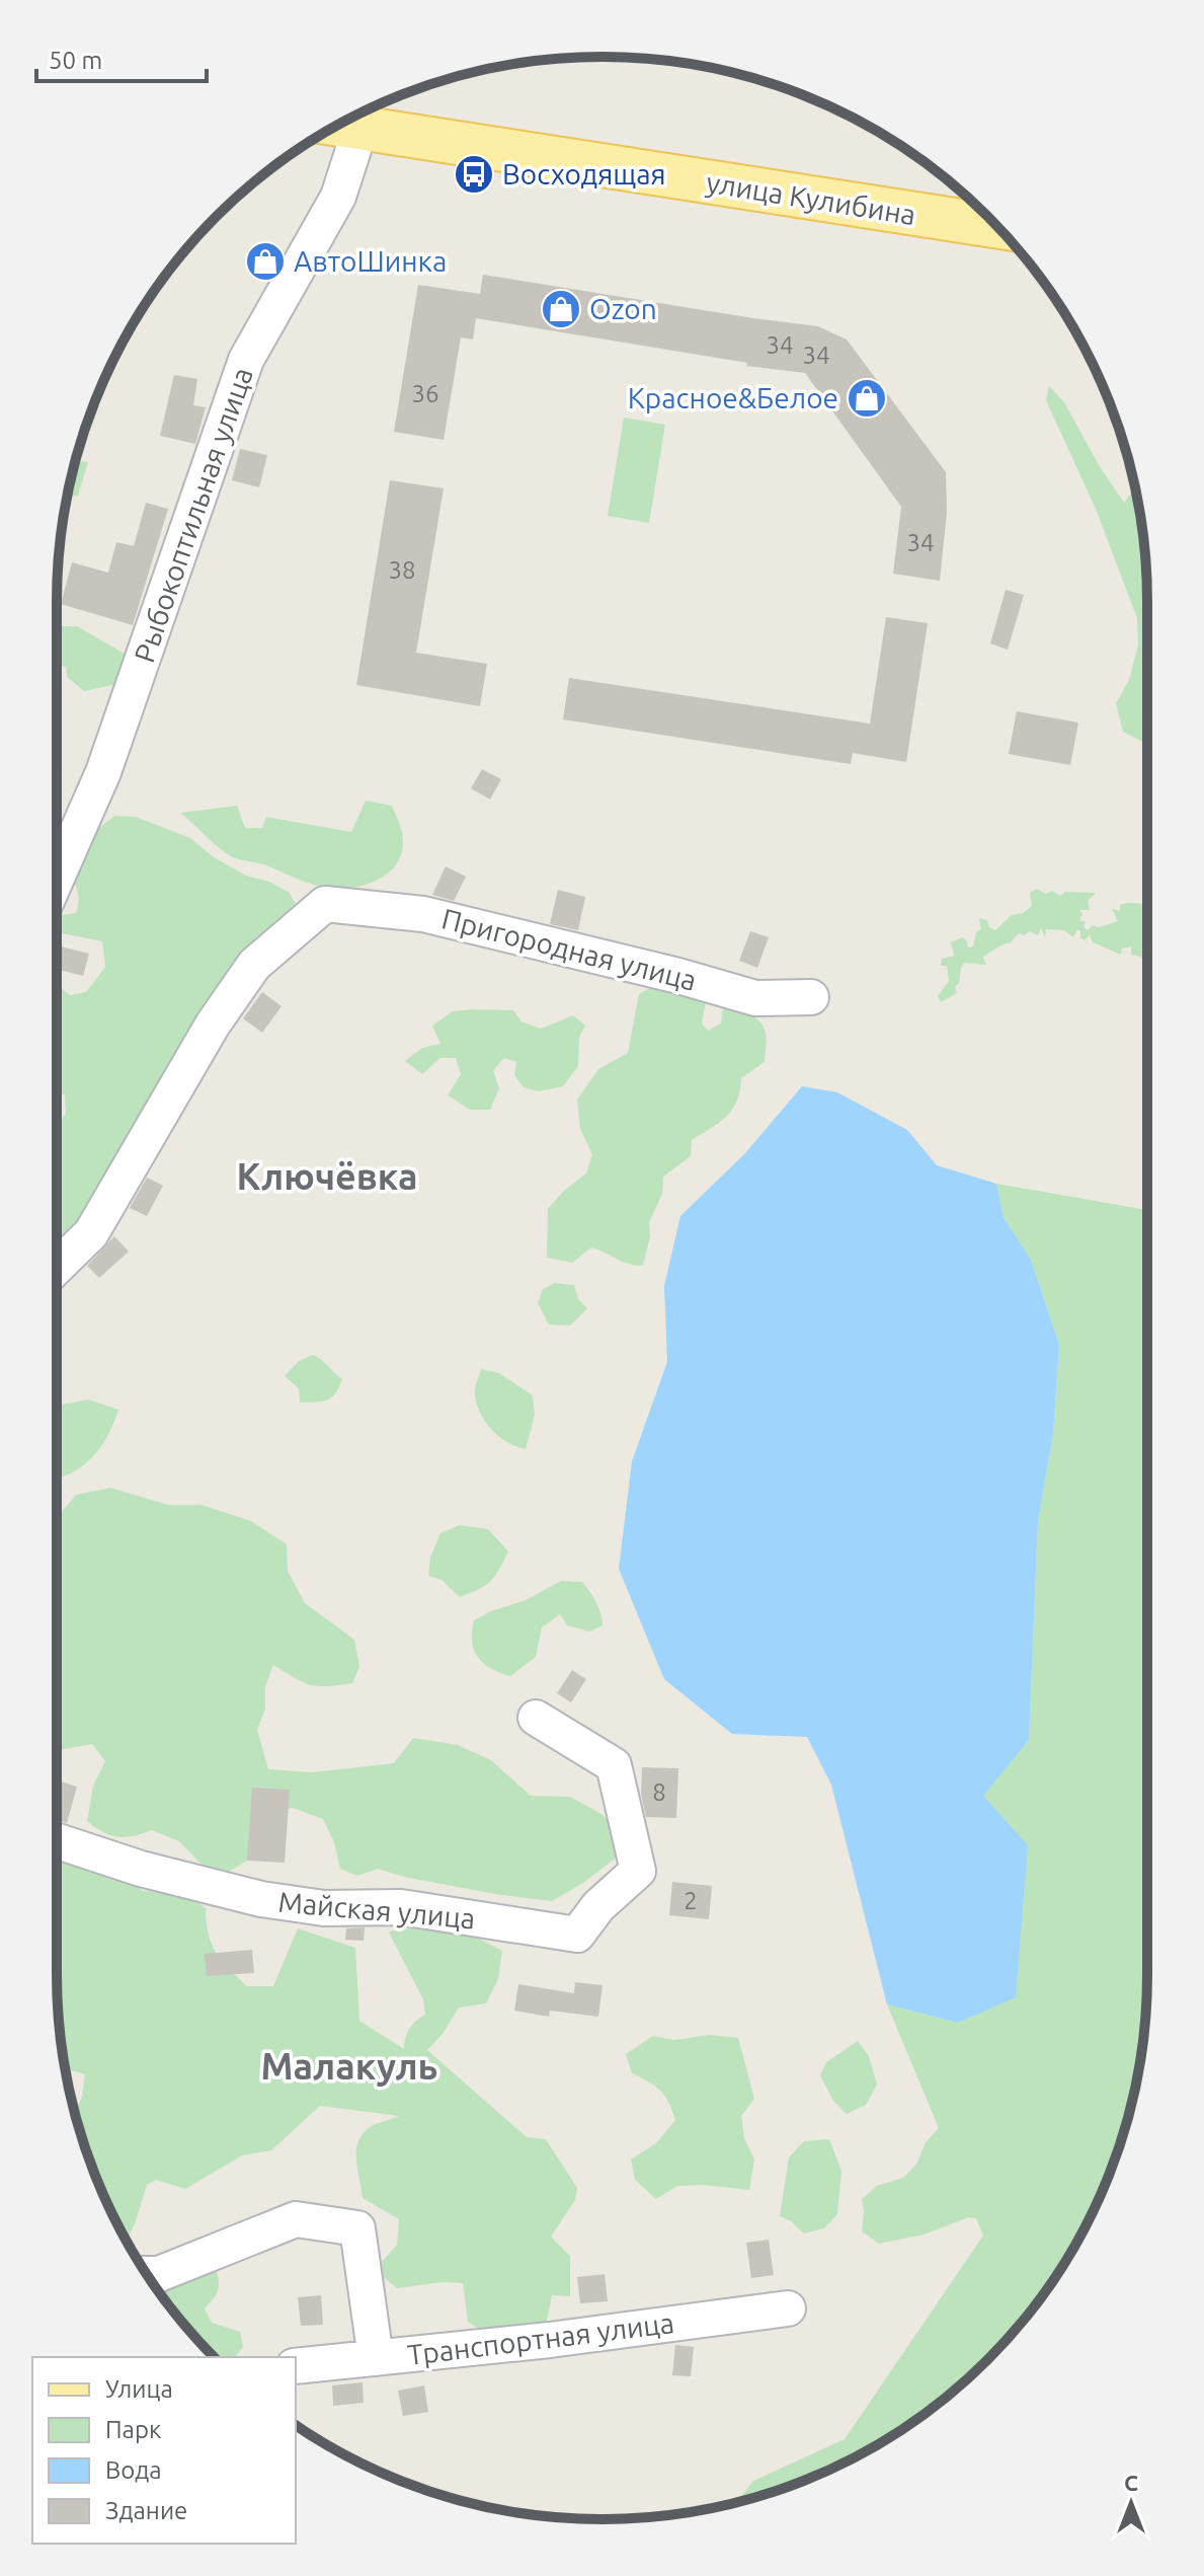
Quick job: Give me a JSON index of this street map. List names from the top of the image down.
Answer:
{
  "streets": {
    "main road": ["улица Кулибина"],
    "street": [
      "Рыбокоптильная улица",
      "Пригородная улица",
      "Майская улица",
      "Транспортная улица"
    ]
  },
  "crossings": [
    ["улица Кулибина", "Рыбокоптильная улица"]
  ],
  "districts": ["Ключёвка", "Малакуль"],
  "places": {
    "bus stop": ["Восходящая"],
    "shop": ["АвтоШинка", "Ozon", "Красное&Белое"]
  },
  "house_numbers": [
    "34",
    "34",
    "36",
    "34",
    "38",
    "8",
    "2"
  ],
  "legend": [
    "Улица",
    "Парк",
    "Вода",
    "Здание"
  ],
  "scale_bar": "50 m",
  "north": "top"
}
